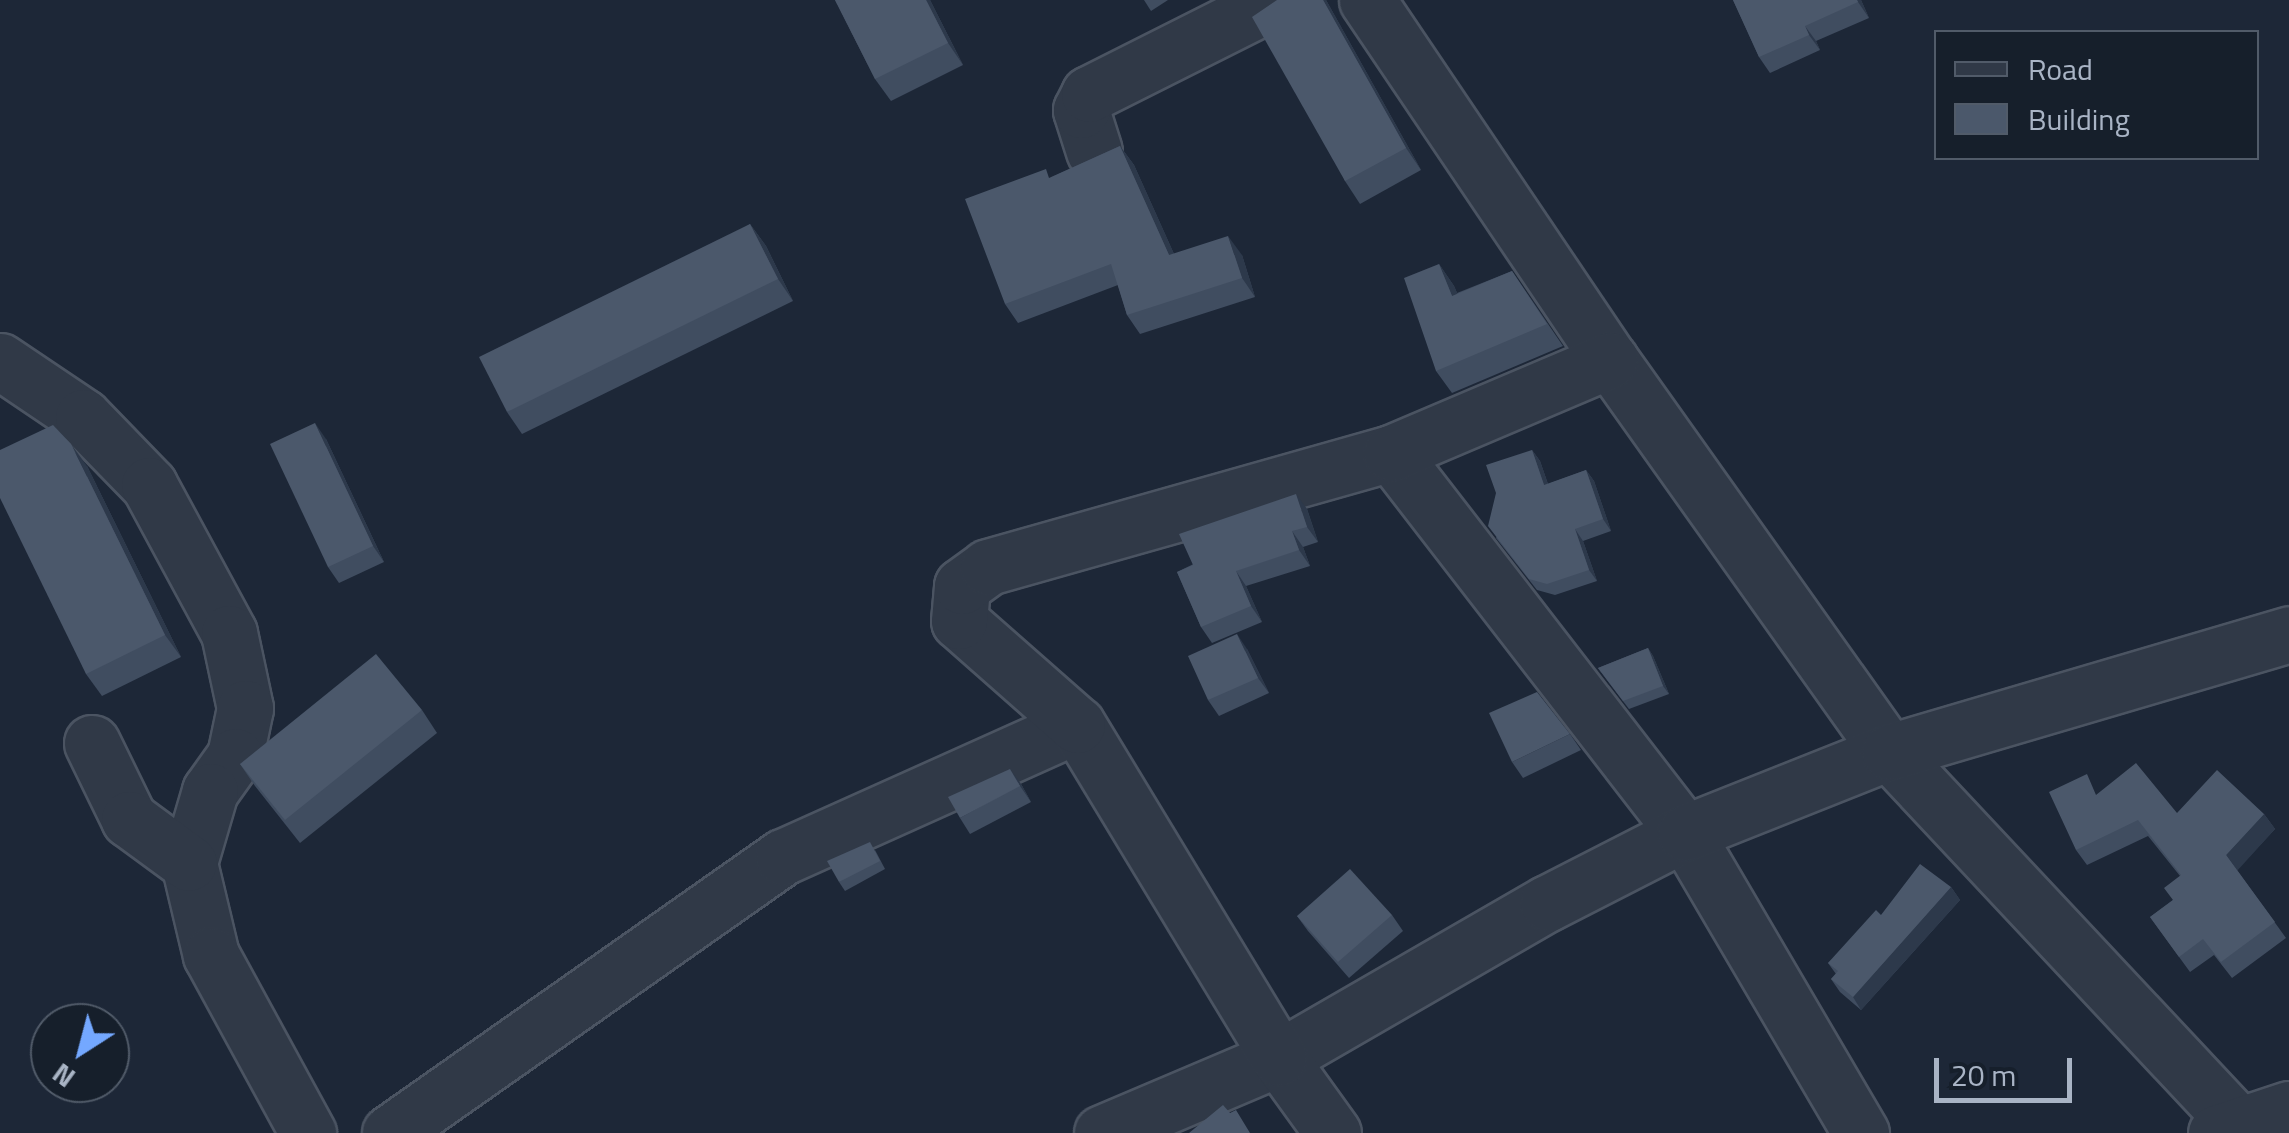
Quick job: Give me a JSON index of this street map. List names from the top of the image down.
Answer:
{
  "legend": ["Road", "Building"],
  "scale_bar": "20 m",
  "north": "bottom left"
}
